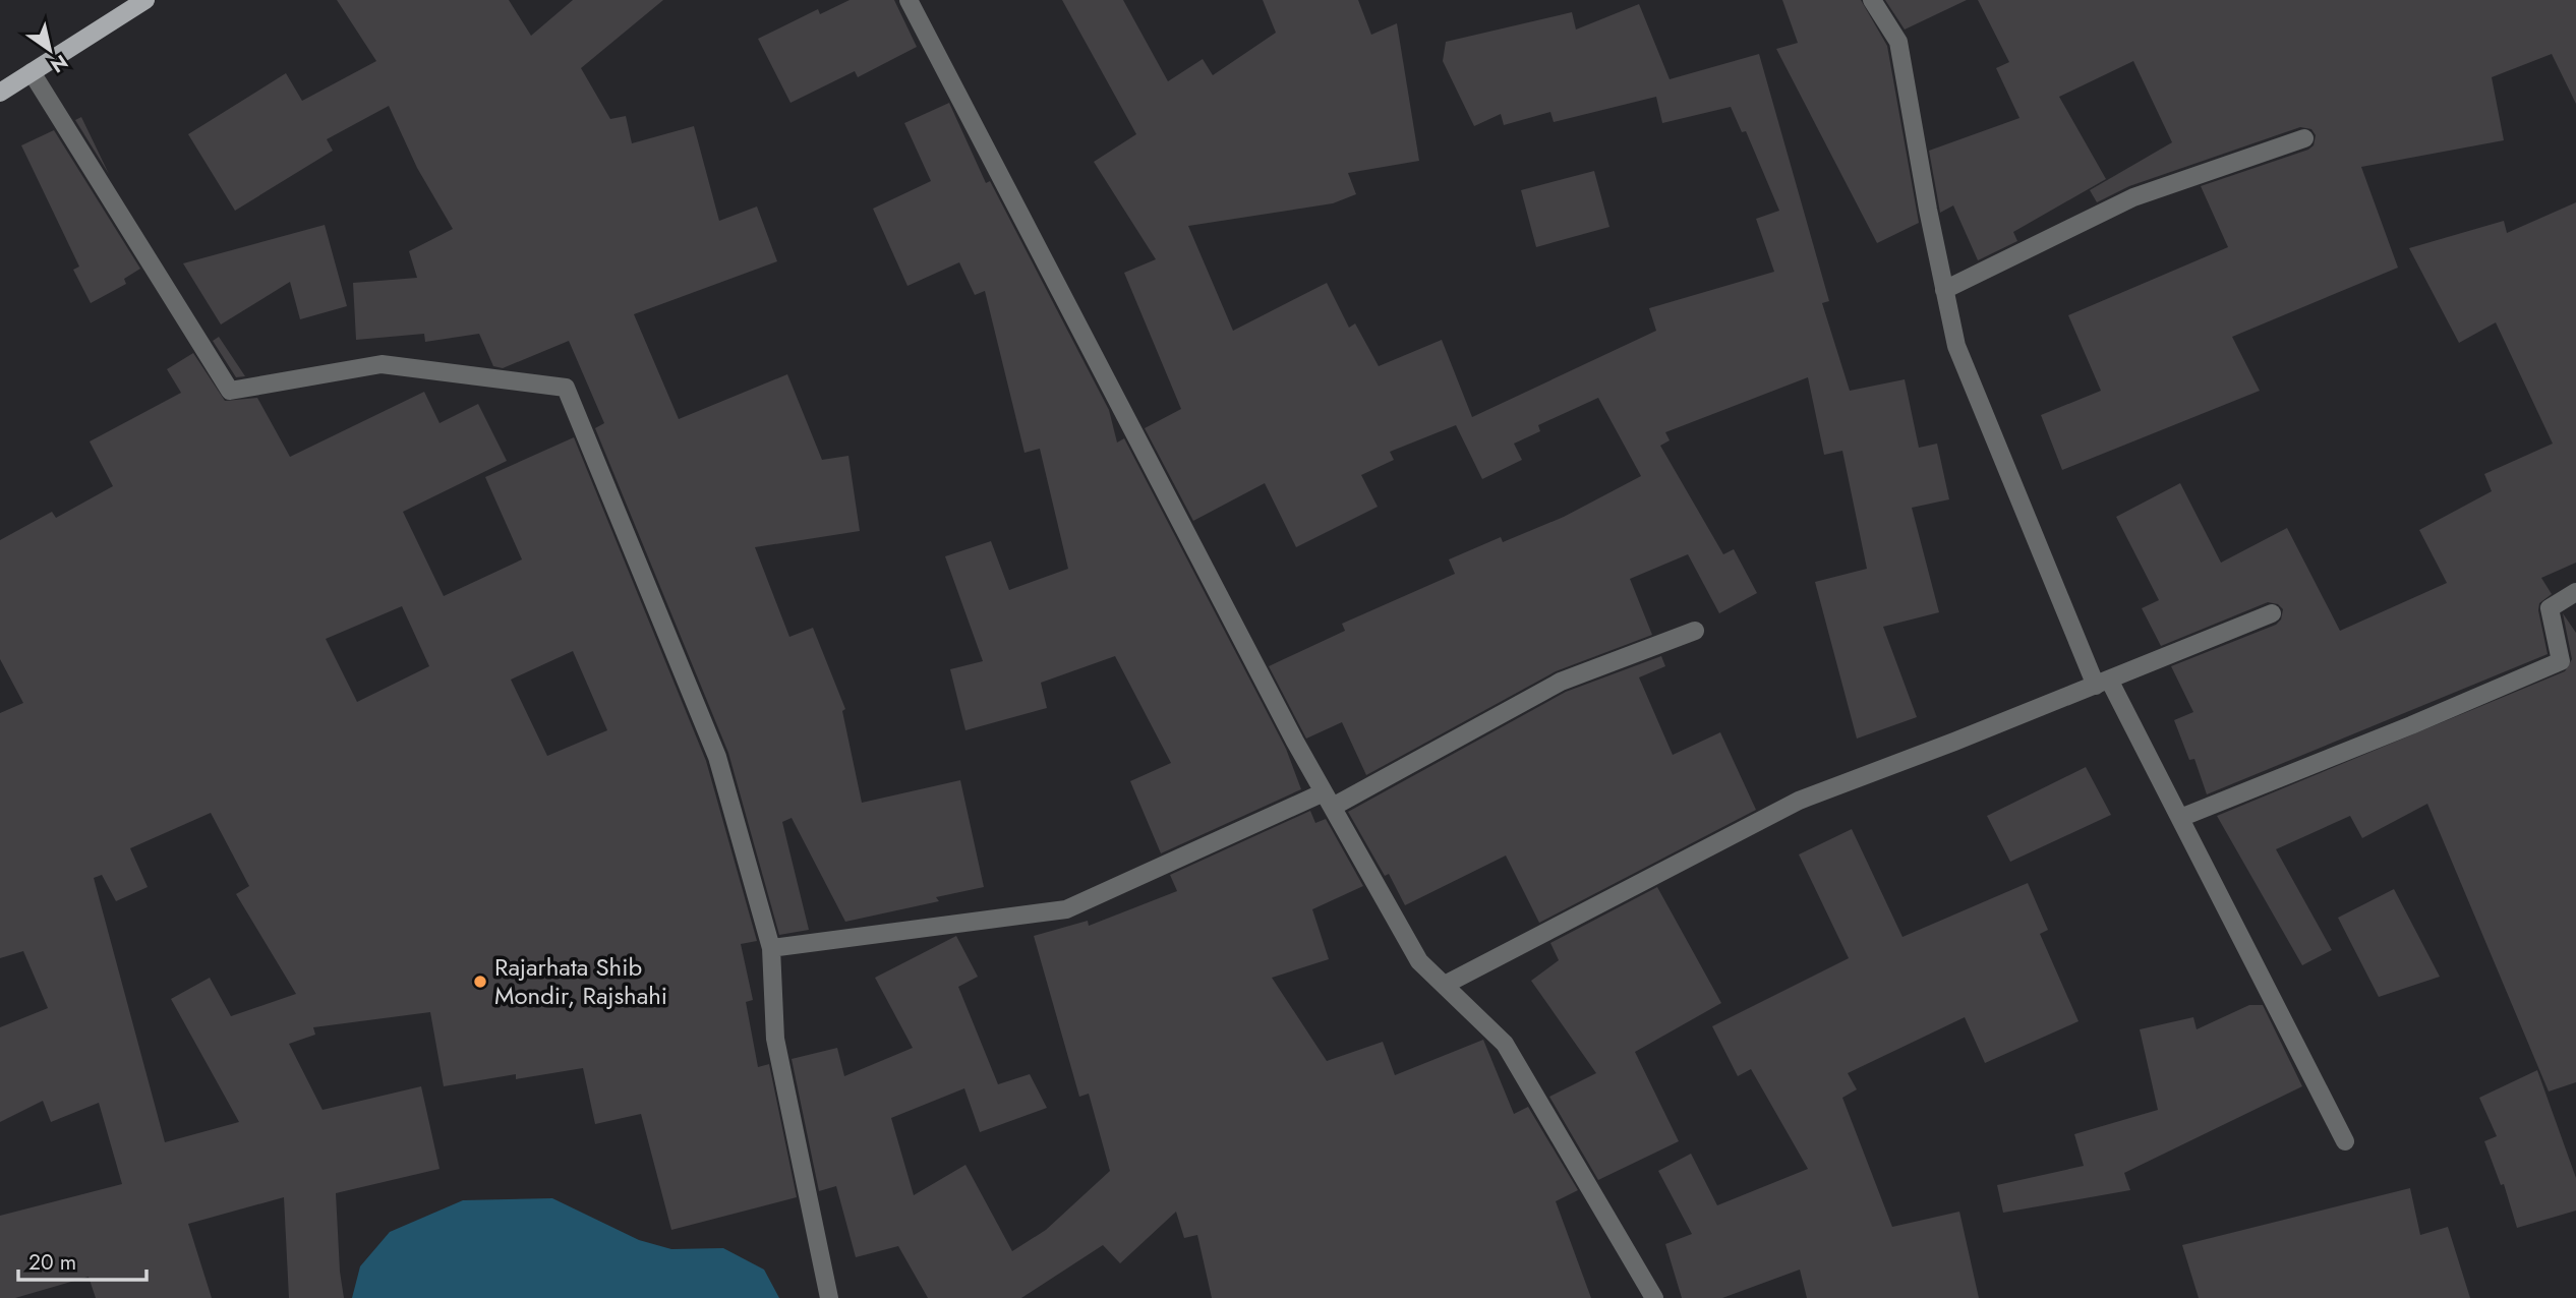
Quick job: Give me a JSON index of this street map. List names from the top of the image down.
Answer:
{
  "places": ["Rajarhata Shib Mondir, Rajshahi"],
  "scale_bar": "20 m",
  "north": "bottom right"
}
